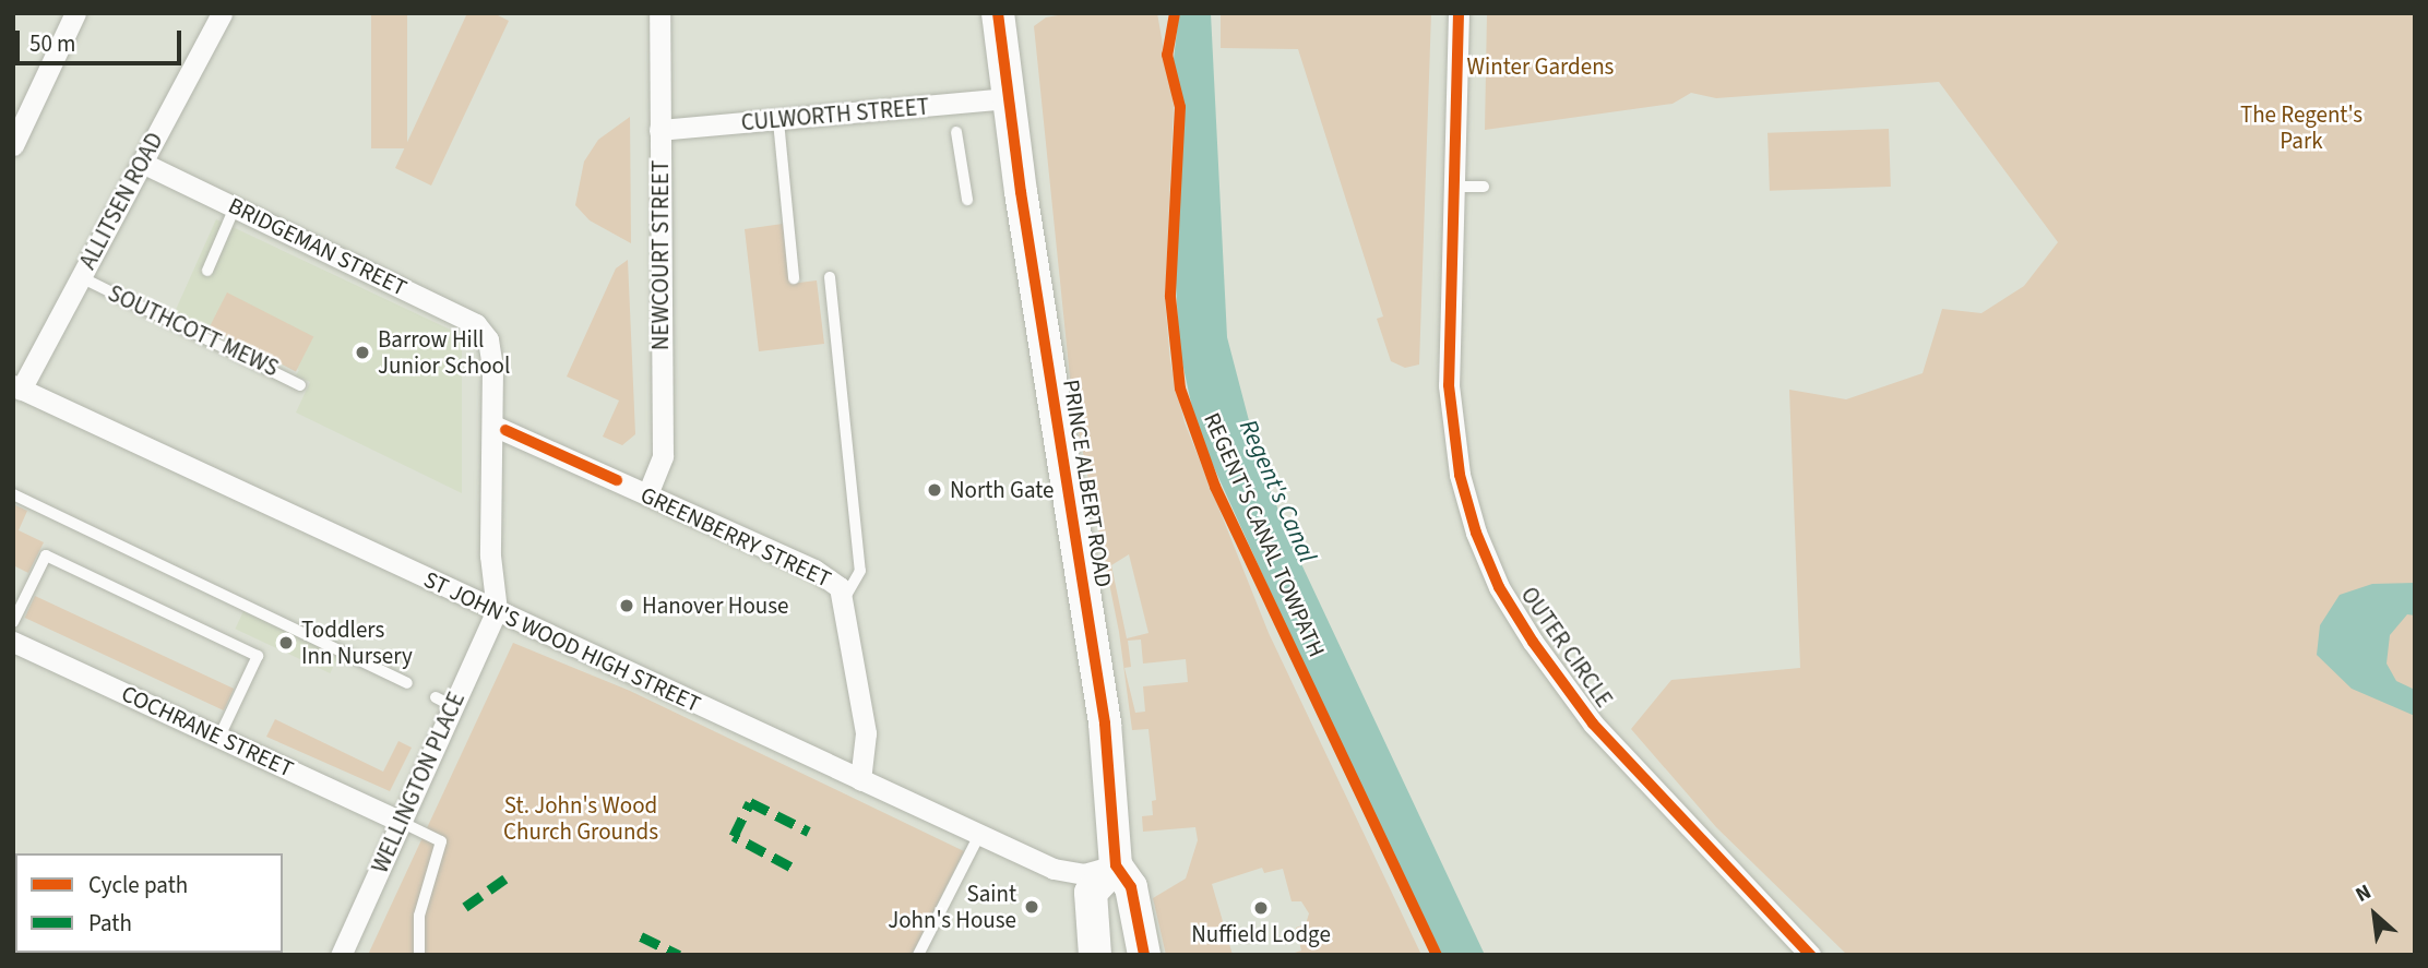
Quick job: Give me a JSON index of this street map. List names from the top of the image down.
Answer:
{
  "streets": {
    "main road": ["PRINCE ALBERT ROAD"],
    "street": [
      "CULWORTH STREET",
      "ALLITSEN ROAD",
      "BRIDGEMAN STREET",
      "NEWCOURT STREET",
      "GREENBERRY STREET",
      "ST JOHN'S WOOD HIGH STREET",
      "OUTER CIRCLE",
      "COCHRANE STREET",
      "WELLINGTON PLACE"
    ],
    "lane": ["SOUTHCOTT MEWS"],
    "cycle path": ["REGENT'S CANAL TOWPATH"]
  },
  "crossings": [
    ["CULWORTH STREET", "NEWCOURT STREET"],
    ["CULWORTH STREET", "PRINCE ALBERT ROAD"],
    ["ALLITSEN ROAD", "BRIDGEMAN STREET"],
    ["ALLITSEN ROAD", "SOUTHCOTT MEWS"],
    ["ALLITSEN ROAD", "ST JOHN'S WOOD HIGH STREET"],
    ["BRIDGEMAN STREET", "GREENBERRY STREET"],
    ["NEWCOURT STREET", "GREENBERRY STREET"],
    ["PRINCE ALBERT ROAD", "ST JOHN'S WOOD HIGH STREET"],
    ["GREENBERRY STREET", "ST JOHN'S WOOD HIGH STREET"],
    ["ST JOHN'S WOOD HIGH STREET", "WELLINGTON PLACE"],
    ["COCHRANE STREET", "WELLINGTON PLACE"]
  ],
  "water": ["Regent's Canal"],
  "parks": ["Winter Gardens", "The Regent's Park", "St. John's Wood Church Grounds"],
  "places": [
    "Barrow Hill Junior School",
    "North Gate",
    "Hanover House",
    "Toddlers Inn Nursery",
    "Saint John's House",
    "Nuffield Lodge"
  ],
  "legend": ["Cycle path", "Path"],
  "scale_bar": "50 m",
  "north": "top left"
}
